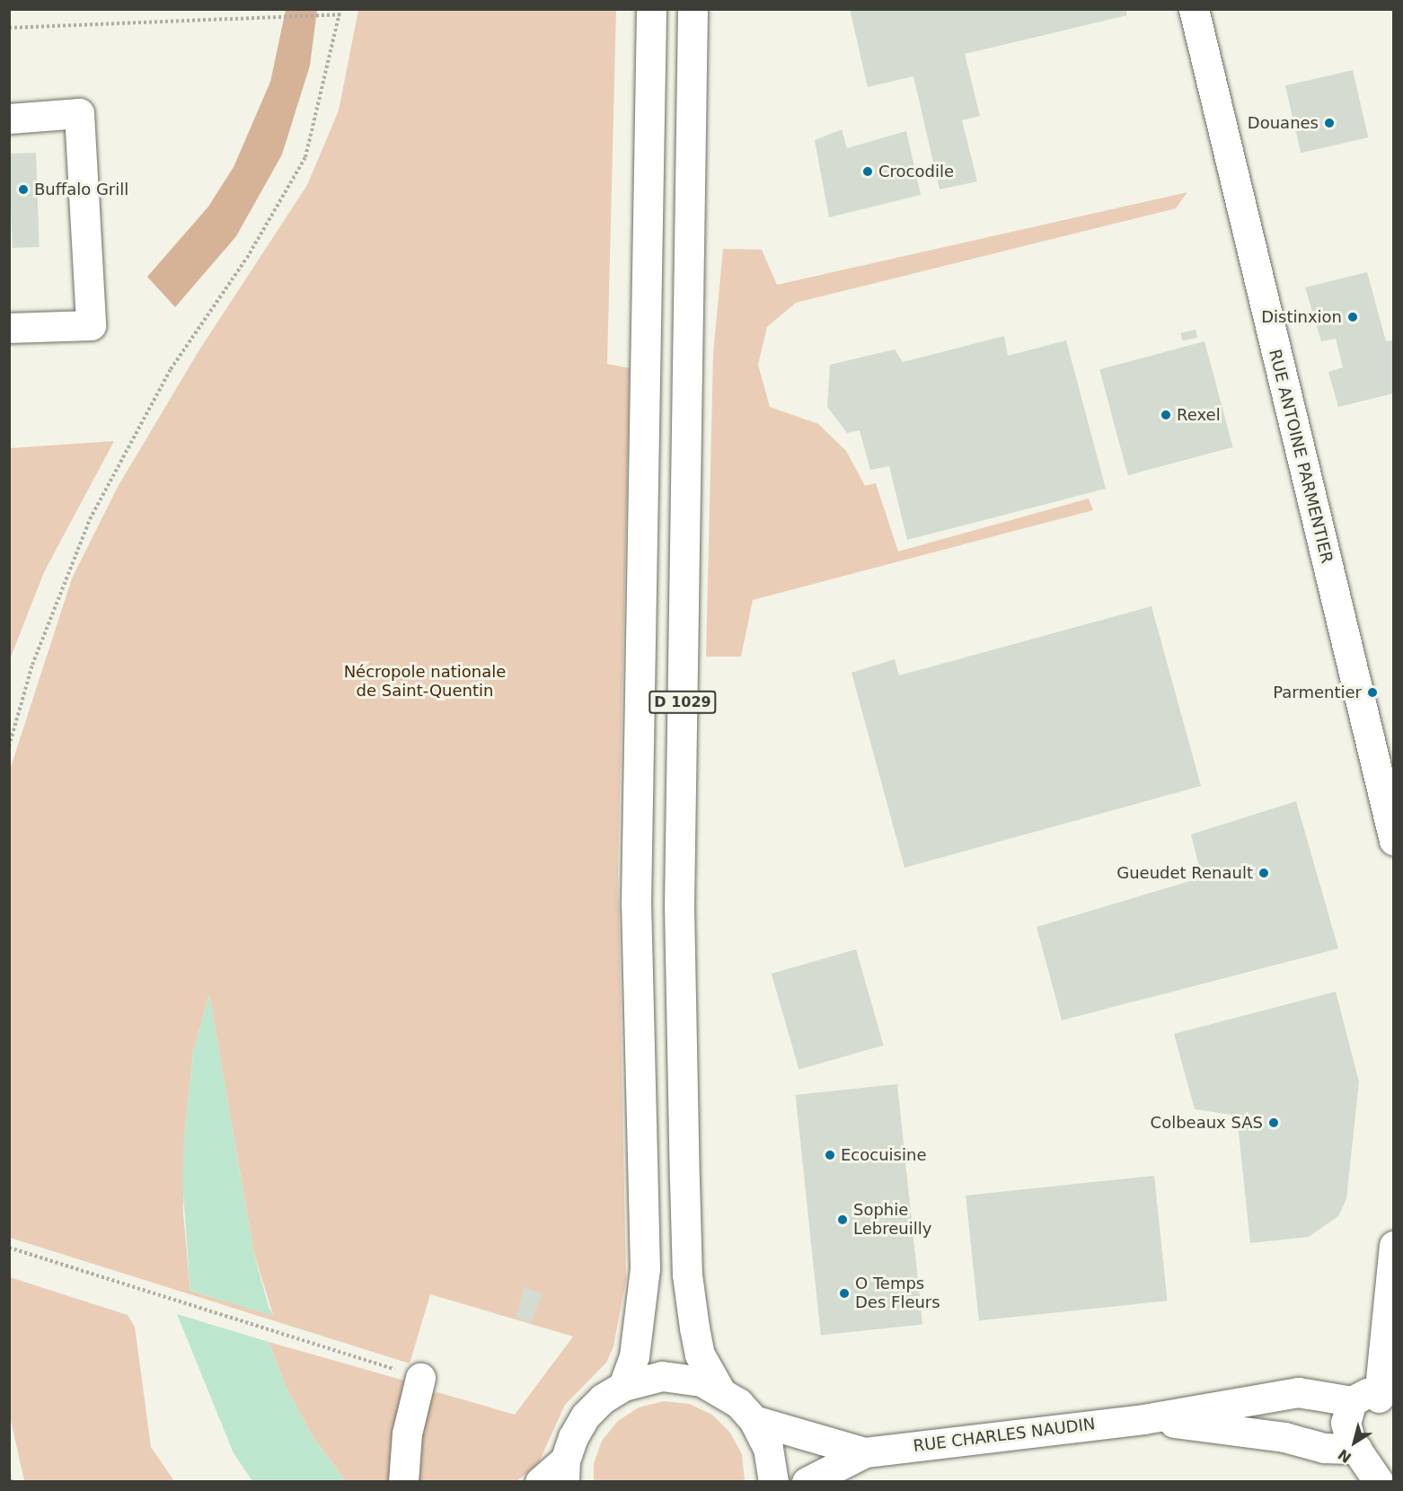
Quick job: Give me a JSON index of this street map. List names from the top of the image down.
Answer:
{
  "streets": {
    "main road": ["RUE ANTOINE PARMENTIER", "D 1029", "RUE CHARLES NAUDIN"]
  },
  "parks": ["Nécropole nationale de Saint-Quentin"],
  "places": [
    "Douanes",
    "Crocodile",
    "Buffalo Grill",
    "Distinxion",
    "Rexel",
    "Parmentier",
    "Gueudet Renault",
    "Colbeaux SAS",
    "Ecocuisine",
    "Sophie Lebreuilly",
    "O Temps Des Fleurs"
  ],
  "north": "bottom left"
}
